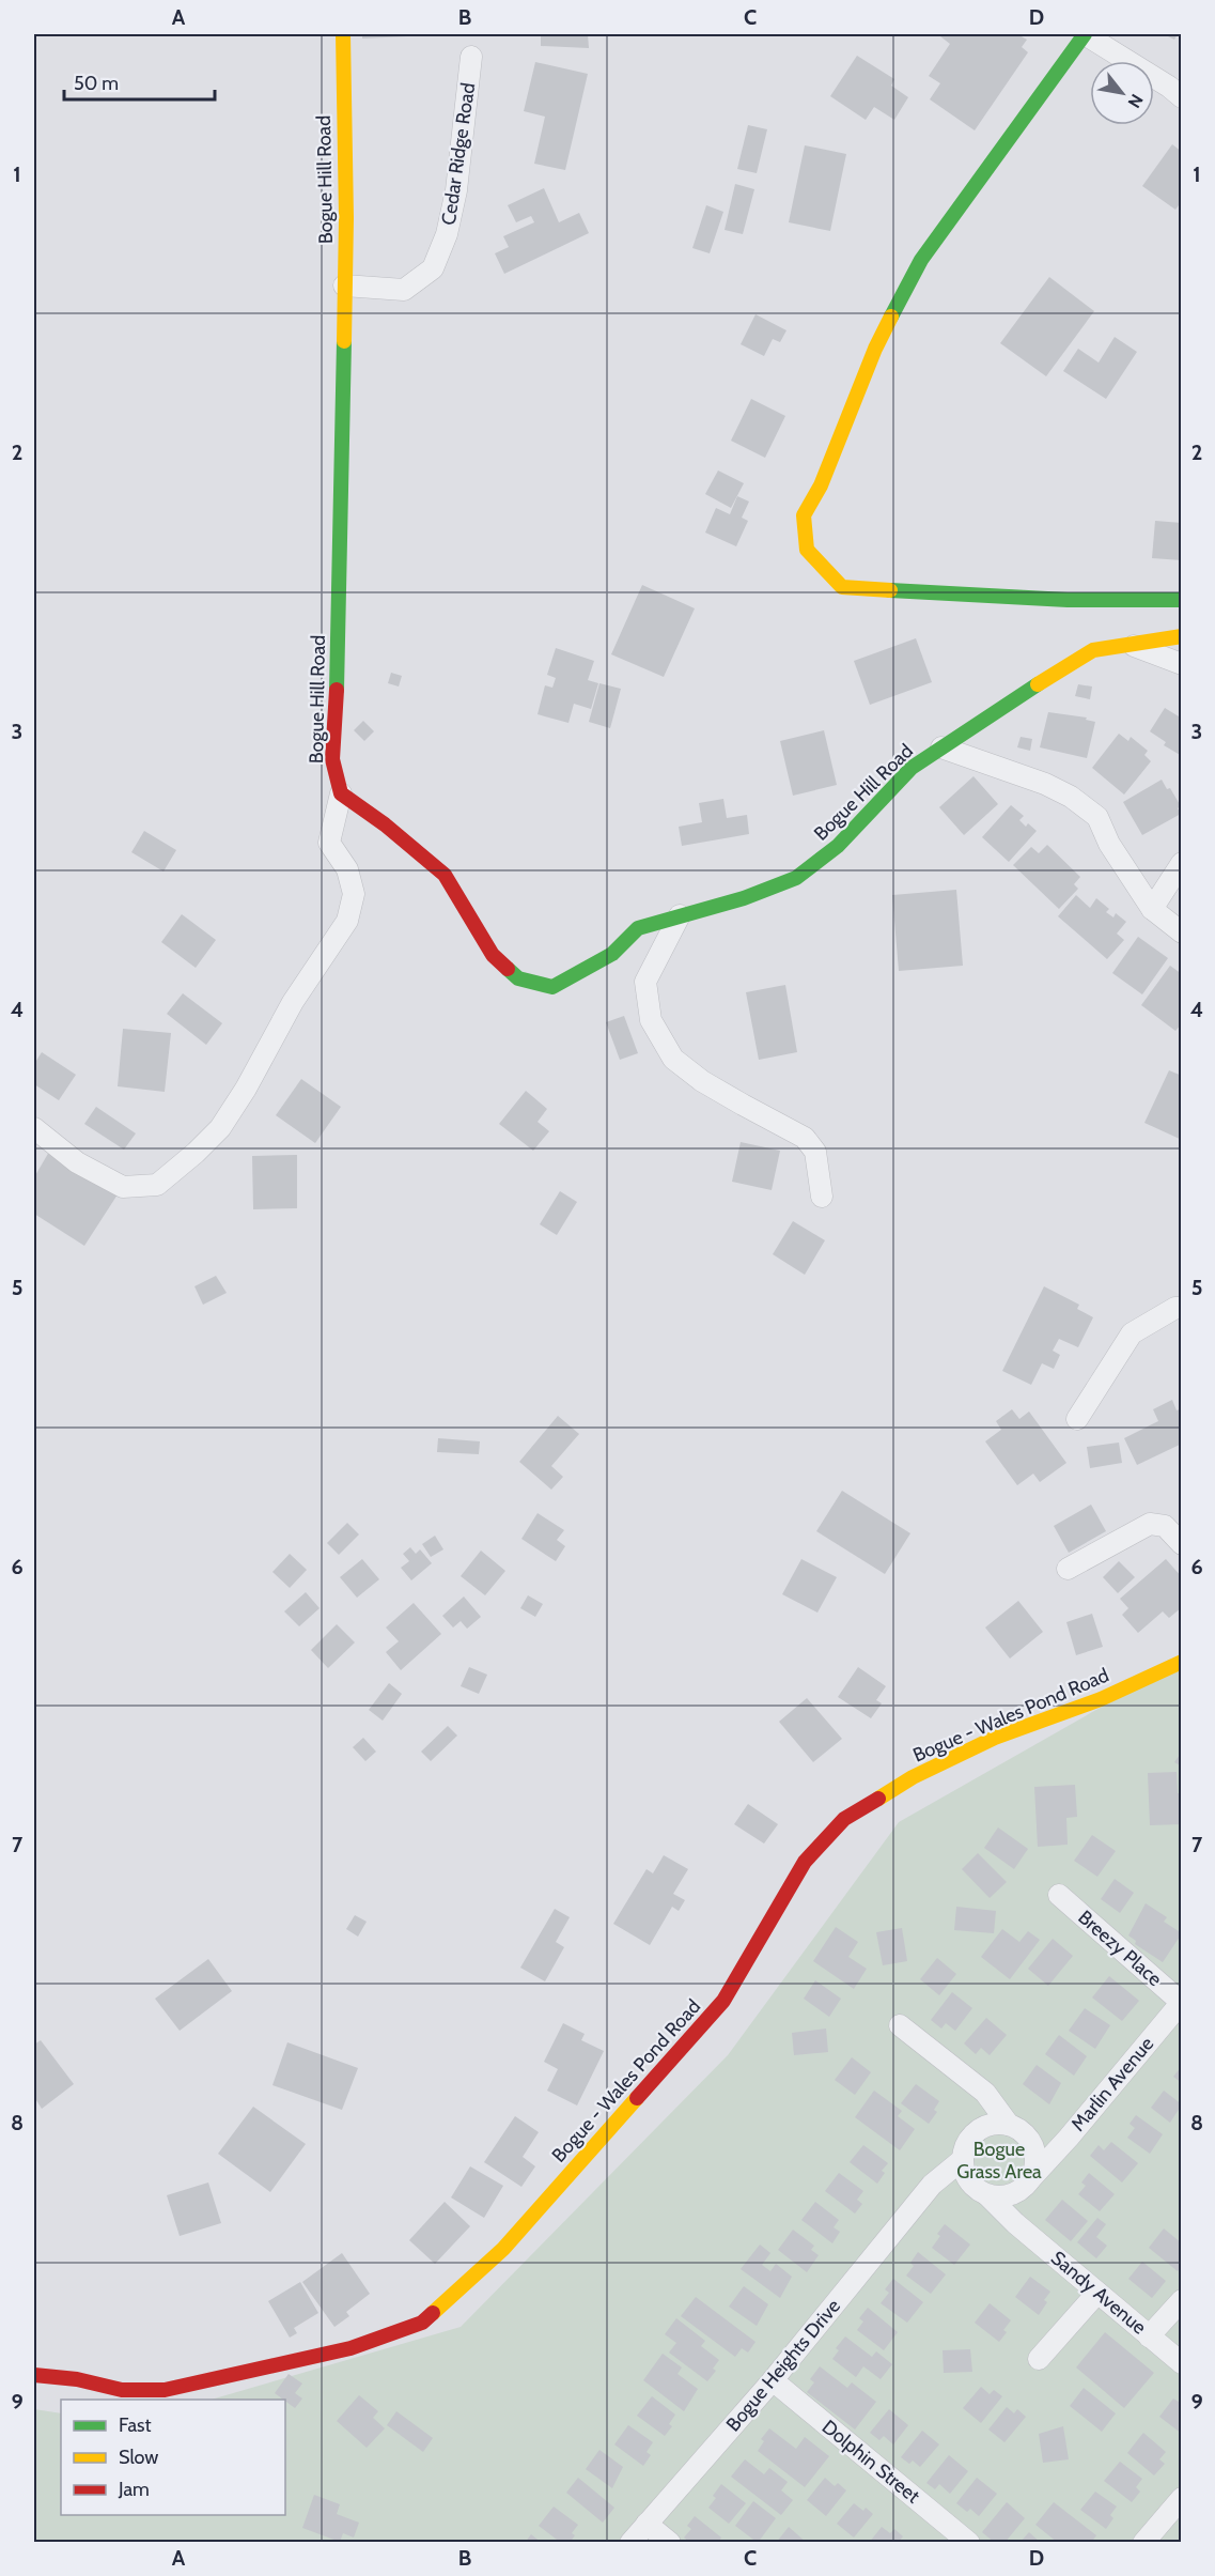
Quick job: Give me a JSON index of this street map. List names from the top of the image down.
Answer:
{
  "streets": {
    "street": [
      "Cedar Ridge Road",
      "Bogue Hill Road",
      "Bogue - Wales Pond Road",
      "Breezy Place",
      "Marlin Avenue",
      "Sandy Avenue",
      "Bogue Heights Drive",
      "Dolphin Street"
    ]
  },
  "crossings": [
    ["Cedar Ridge Road", "Bogue Hill Road"],
    ["Breezy Place", "Marlin Avenue"],
    ["Marlin Avenue", "Sandy Avenue"],
    ["Marlin Avenue", "Bogue Heights Drive"],
    ["Sandy Avenue", "Bogue Heights Drive"],
    ["Bogue Heights Drive", "Dolphin Street"]
  ],
  "parks": ["Bogue Grass Area"],
  "legend": ["Fast", "Slow", "Jam"],
  "scale_bar": "50 m",
  "north": "bottom right",
  "grid": {
    "columns": [
      "A",
      "B",
      "C",
      "D"
    ],
    "rows": [
      "1",
      "2",
      "3",
      "4",
      "5",
      "6",
      "7",
      "8",
      "9"
    ]
  }
}
